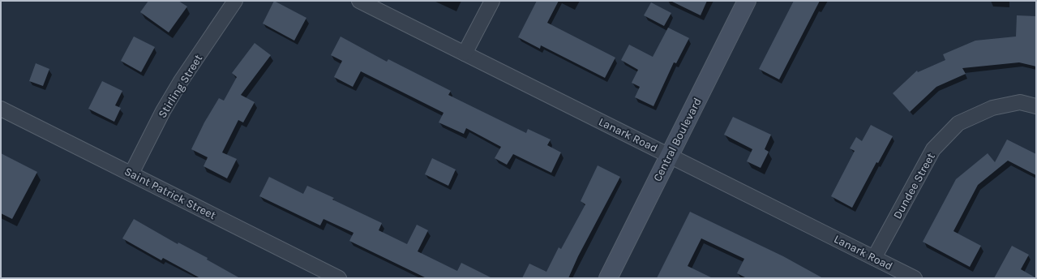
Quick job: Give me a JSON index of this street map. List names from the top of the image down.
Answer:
{
  "streets": {
    "street": [
      "Stirling Street",
      "Lanark Road",
      "Central Boulevard",
      "Dundee Street",
      "Saint Patrick Street"
    ]
  },
  "crossings": [
    ["Stirling Street", "Saint Patrick Street"],
    ["Lanark Road", "Central Boulevard"],
    ["Lanark Road", "Dundee Street"]
  ]
}
